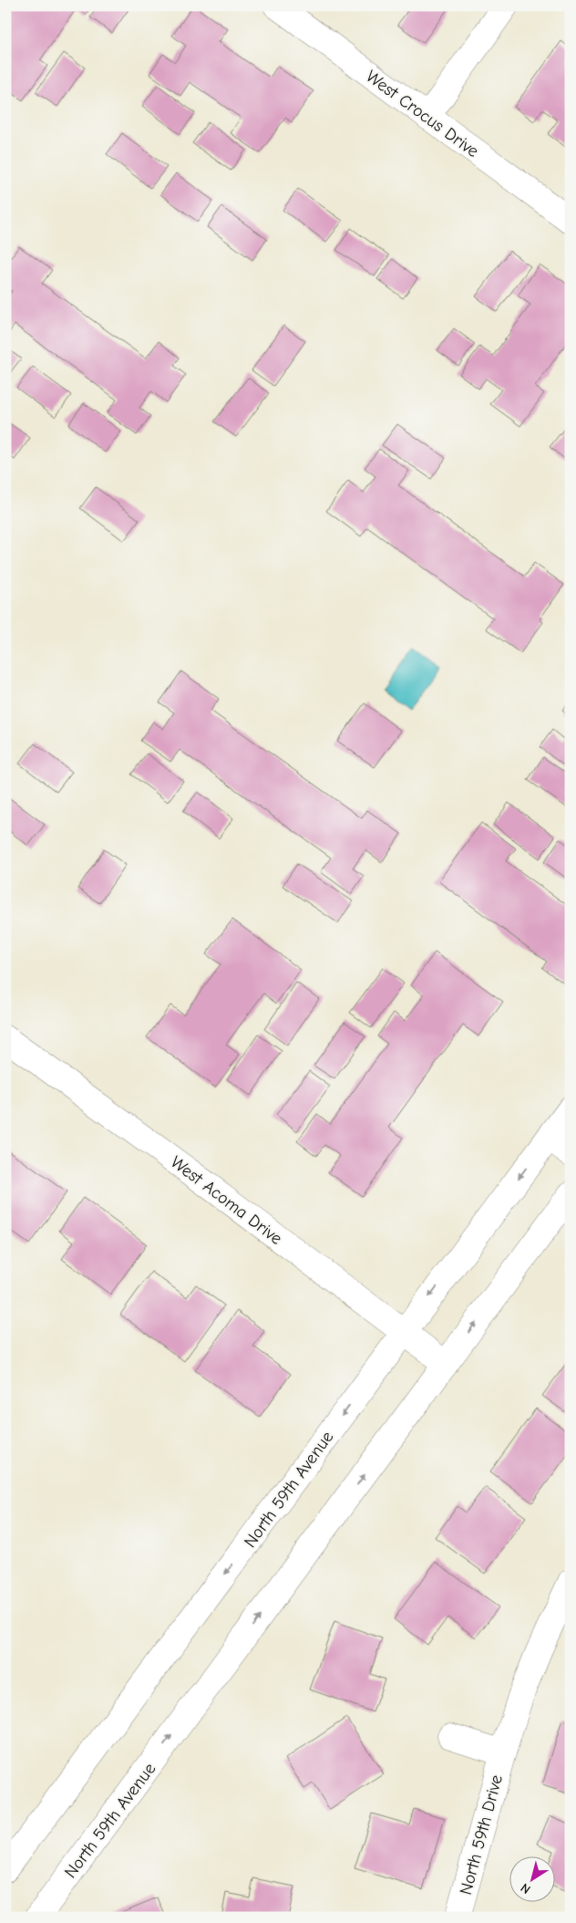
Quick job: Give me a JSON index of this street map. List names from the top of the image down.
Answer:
{
  "streets": {
    "main road": [
      "West Crocus Drive",
      "West Acoma Drive",
      "North 59th Avenue",
      "North 59th Drive"
    ]
  },
  "crossings": [
    ["West Acoma Drive", "North 59th Avenue"]
  ],
  "north": "bottom left"
}
